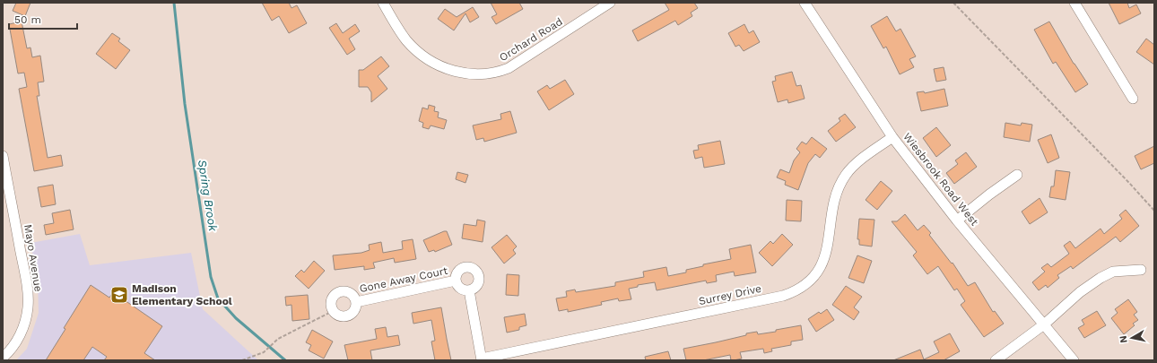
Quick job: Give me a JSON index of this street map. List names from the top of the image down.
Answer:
{
  "streets": {
    "street": [
      "Orchard Road",
      "Wiesbrook Road West",
      "Mayo Avenue",
      "Gone Away Court",
      "Surrey Drive"
    ]
  },
  "crossings": [
    ["Wiesbrook Road West", "Surrey Drive"]
  ],
  "water": ["Spring Brook"],
  "places": {
    "school or university": ["Madison Elementary School"]
  },
  "scale_bar": "50 m",
  "north": "left"
}
